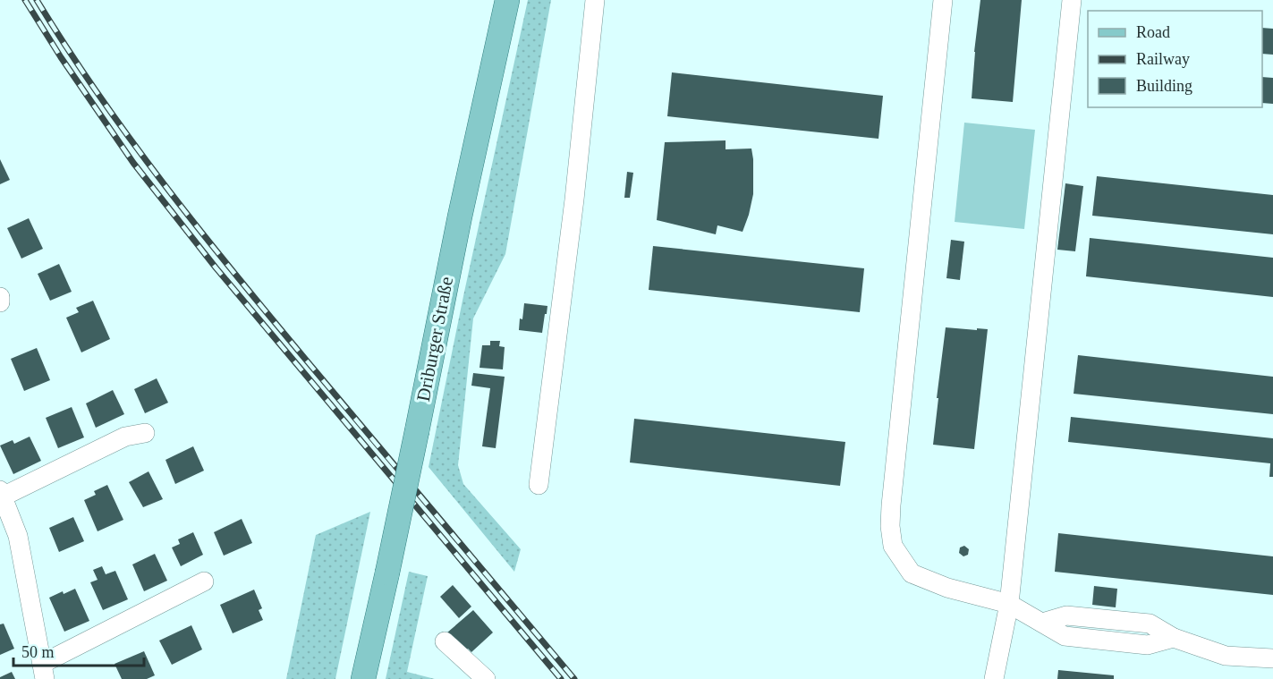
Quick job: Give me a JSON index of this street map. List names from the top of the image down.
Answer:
{
  "streets": {
    "main road": ["Driburger Straße"]
  },
  "legend": ["Road", "Railway", "Building"],
  "scale_bar": "50 m"
}
